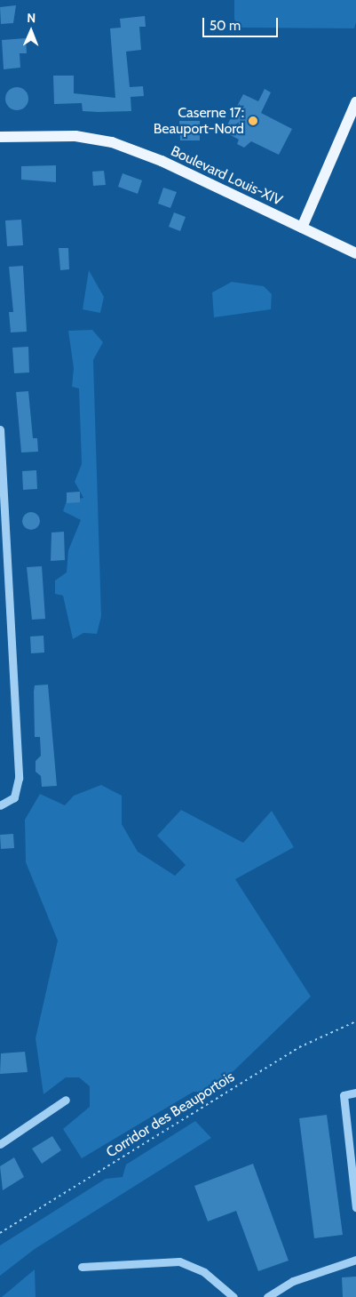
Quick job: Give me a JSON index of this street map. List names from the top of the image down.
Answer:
{
  "streets": {
    "main road": ["Boulevard Louis-XIV"],
    "path": ["Corridor des Beauportois"]
  },
  "places": ["Caserne 17: Beauport-Nord"],
  "scale_bar": "50 m",
  "north": "top"
}
